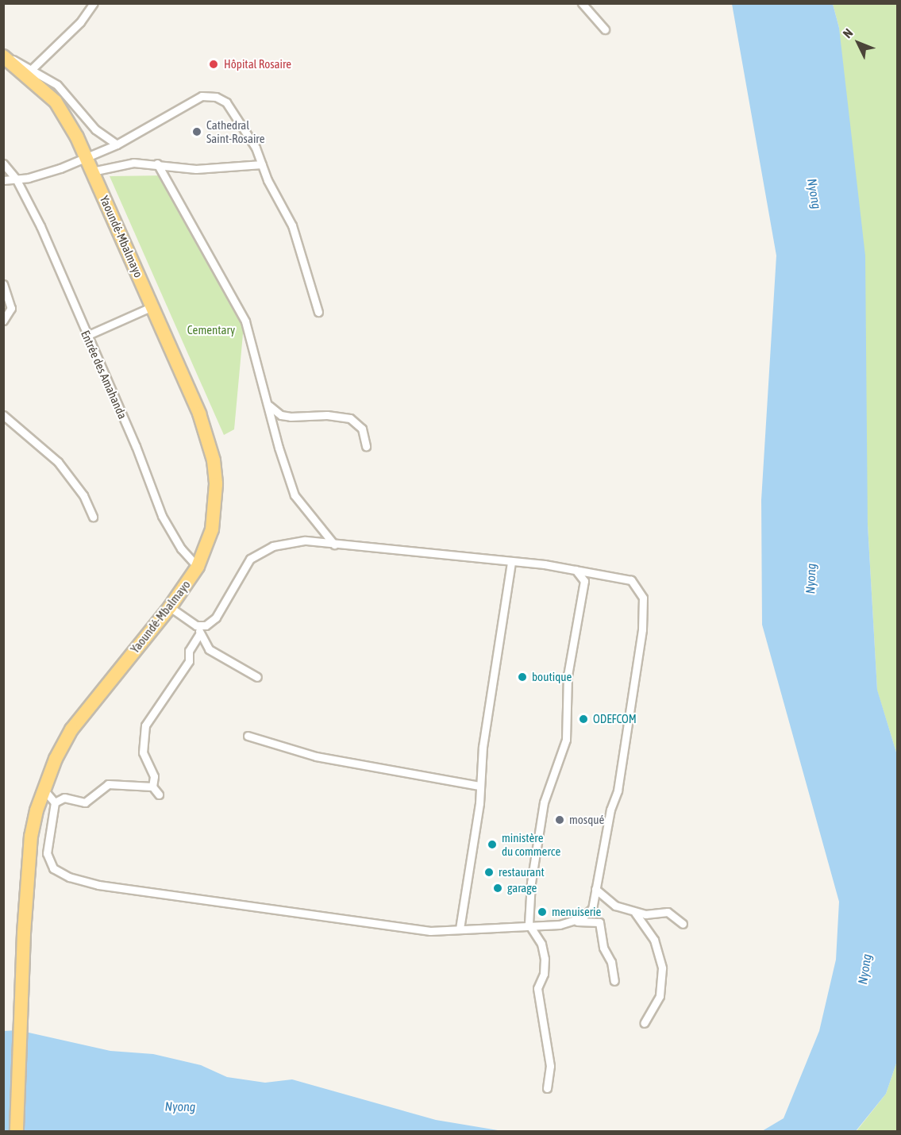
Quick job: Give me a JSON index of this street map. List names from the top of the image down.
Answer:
{
  "streets": {
    "highway": ["Yaoundé-Mbalmayo"],
    "street": ["Entrée des Amahanda"]
  },
  "crossings": [
    ["Yaoundé-Mbalmayo", "Entrée des Amahanda"]
  ],
  "water": ["Nyong"],
  "parks": ["Cementary"],
  "places": [
    "Hôpital Rosaire",
    "Cathedral Saint-Rosaire",
    "boutique",
    "ODEFCOM",
    "mosqué",
    "ministère du commerce",
    "restaurant",
    "garage",
    "menuiserie"
  ],
  "north": "top left"
}
